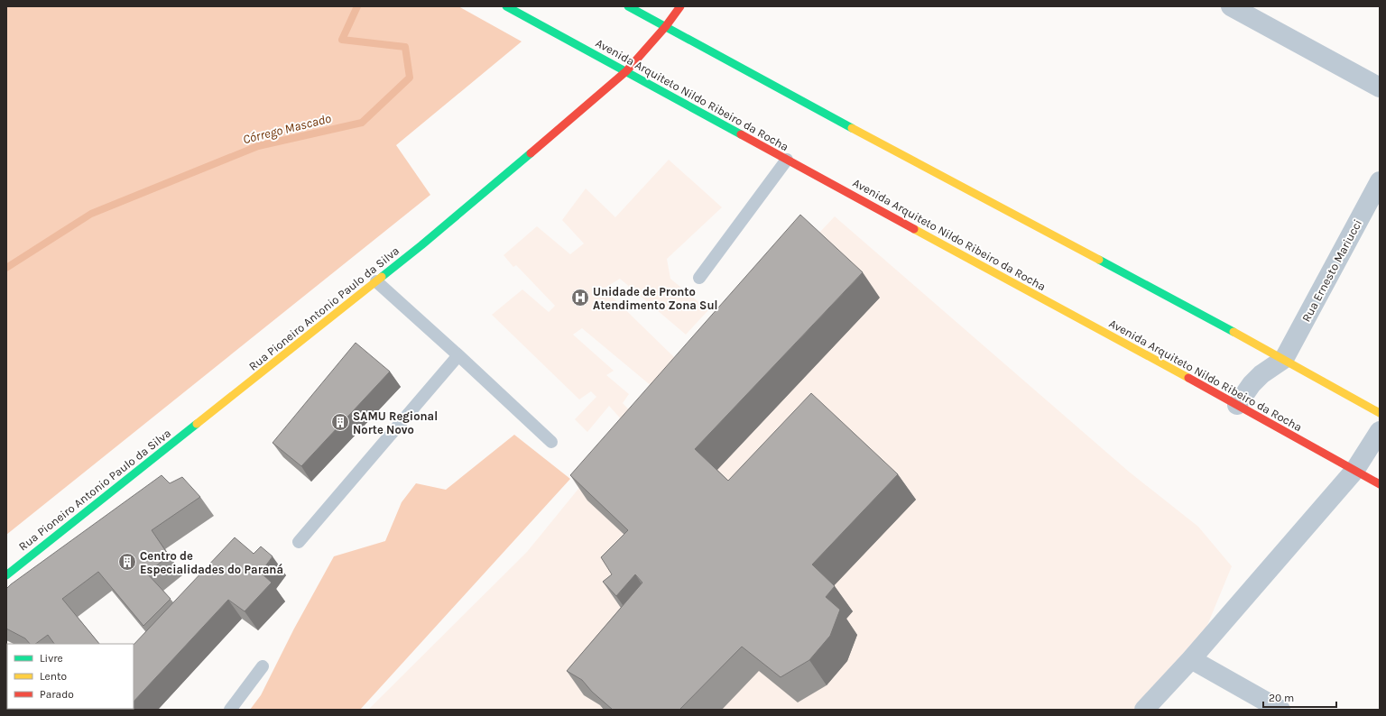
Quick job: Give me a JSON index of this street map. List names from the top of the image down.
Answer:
{
  "streets": {
    "main road": ["Avenida Arquiteto Nildo Ribeiro da Rocha", "Rua Pioneiro Antonio Paulo da Silva"],
    "street": ["Rua Ernesto Mariucci"]
  },
  "crossings": [
    ["Avenida Arquiteto Nildo Ribeiro da Rocha", "Rua Pioneiro Antonio Paulo da Silva"]
  ],
  "water": ["Córrego Mascado"],
  "places": {
    "hospital": ["Unidade de Pronto Atendimento Zona Sul"],
    "building": ["SAMU Regional Norte Novo", "Centro de Especialidades do Paraná"]
  },
  "legend": ["Livre", "Lento", "Parado"],
  "scale_bar": "20 m"
}
